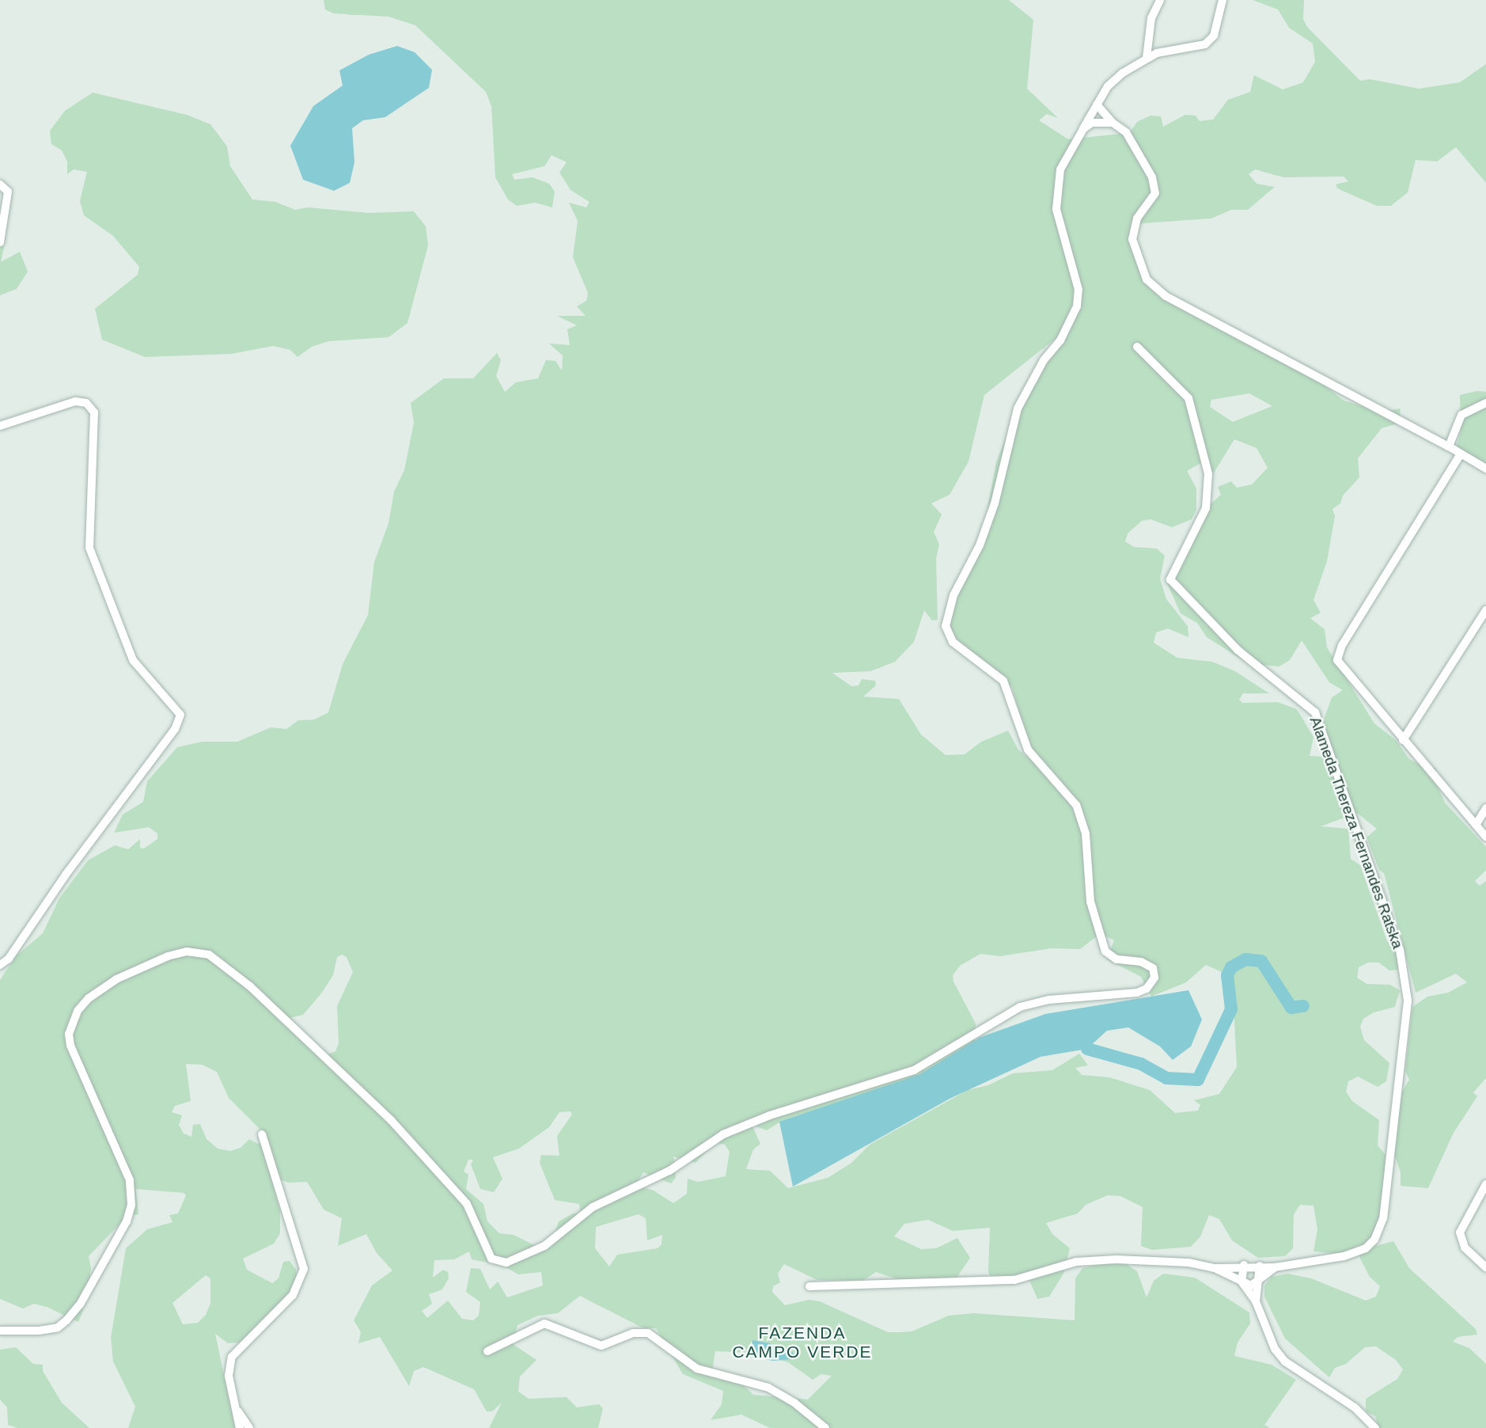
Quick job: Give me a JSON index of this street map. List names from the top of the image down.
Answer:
{
  "streets": {
    "street": ["Alameda Thereza Fernandes Ratska"]
  },
  "districts": ["FAZENDA CAMPO VERDE"]
}
